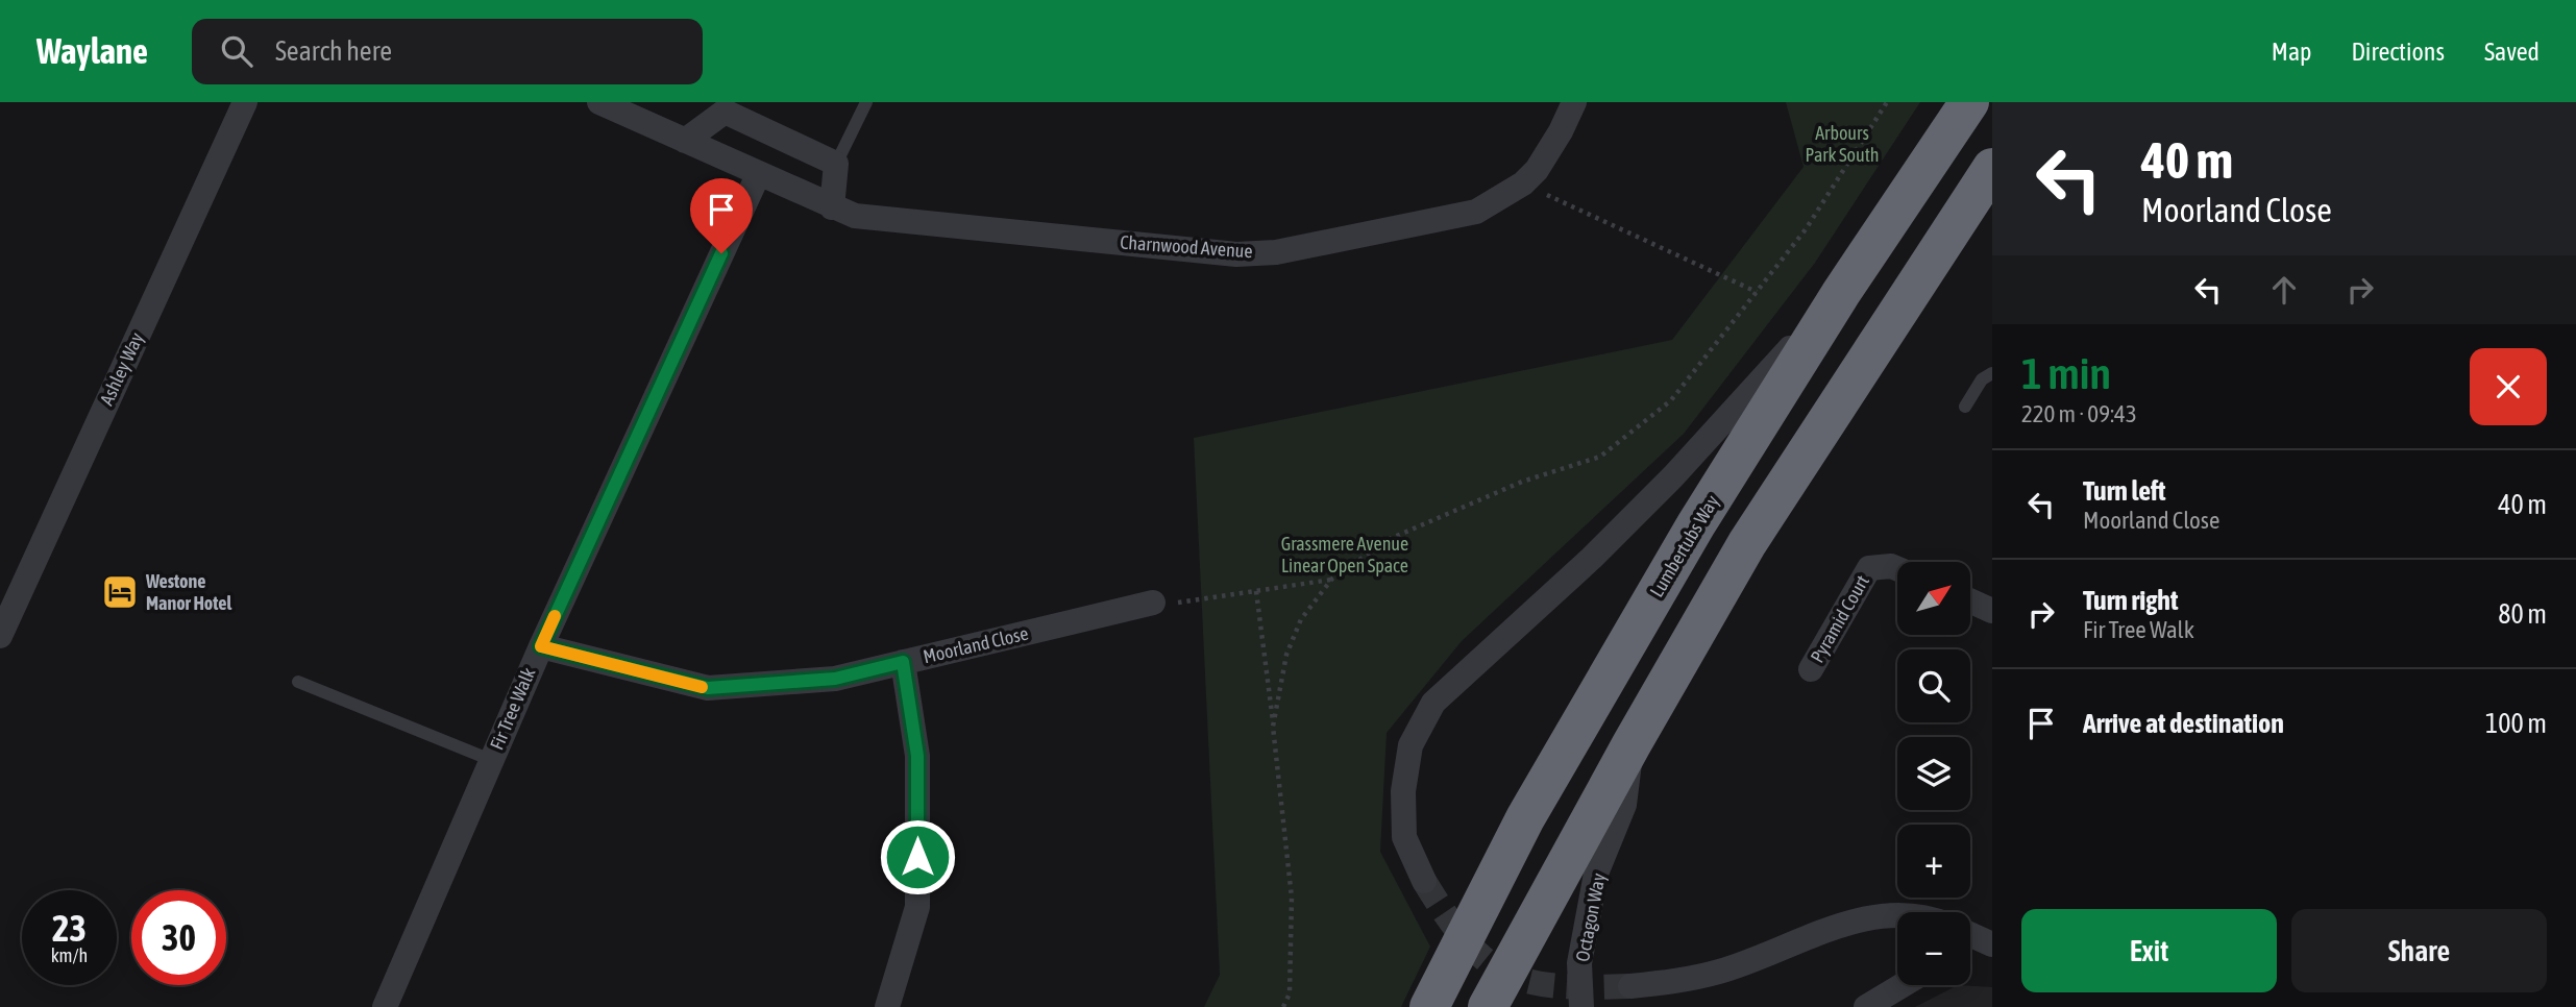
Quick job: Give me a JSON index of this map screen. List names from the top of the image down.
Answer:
{
  "streets": {
    "highway": ["Lumbertubs Way"],
    "street": [
      "Charnwood Avenue",
      "Ashley Way",
      "Pyramid Court",
      "Moorland Close",
      "Fir Tree Walk",
      "Octagon Way"
    ]
  },
  "crossings": [
    ["Charnwood Avenue", "Fir Tree Walk"],
    ["Moorland Close", "Fir Tree Walk"]
  ],
  "parks": ["Arbours Park South", "Grassmere Avenue Linear Open Space"],
  "places": {
    "hotel": ["Westone Manor Hotel"]
  },
  "north": "top right",
  "page": {
    "header": "Waylane",
    "search": "Search here",
    "nav": ["Map", "Directions", "Saved"],
    "turn": ["40 m", "Moorland Close"],
    "heading": ["1 min", "220 m · 09:43"],
    "list": [
      {
        "name": "Turn left",
        "note": "Moorland Close",
        "value": "40 m"
      },
      {
        "name": "Turn right",
        "note": "Fir Tree Walk",
        "value": "80 m"
      },
      {
        "name": "Arrive at destination",
        "value": "100 m"
      }
    ],
    "map_buttons": ["+", "−"],
    "speed": "23 km/h",
    "limit": "30",
    "buttons": ["Exit", "Share"]
  }
}
